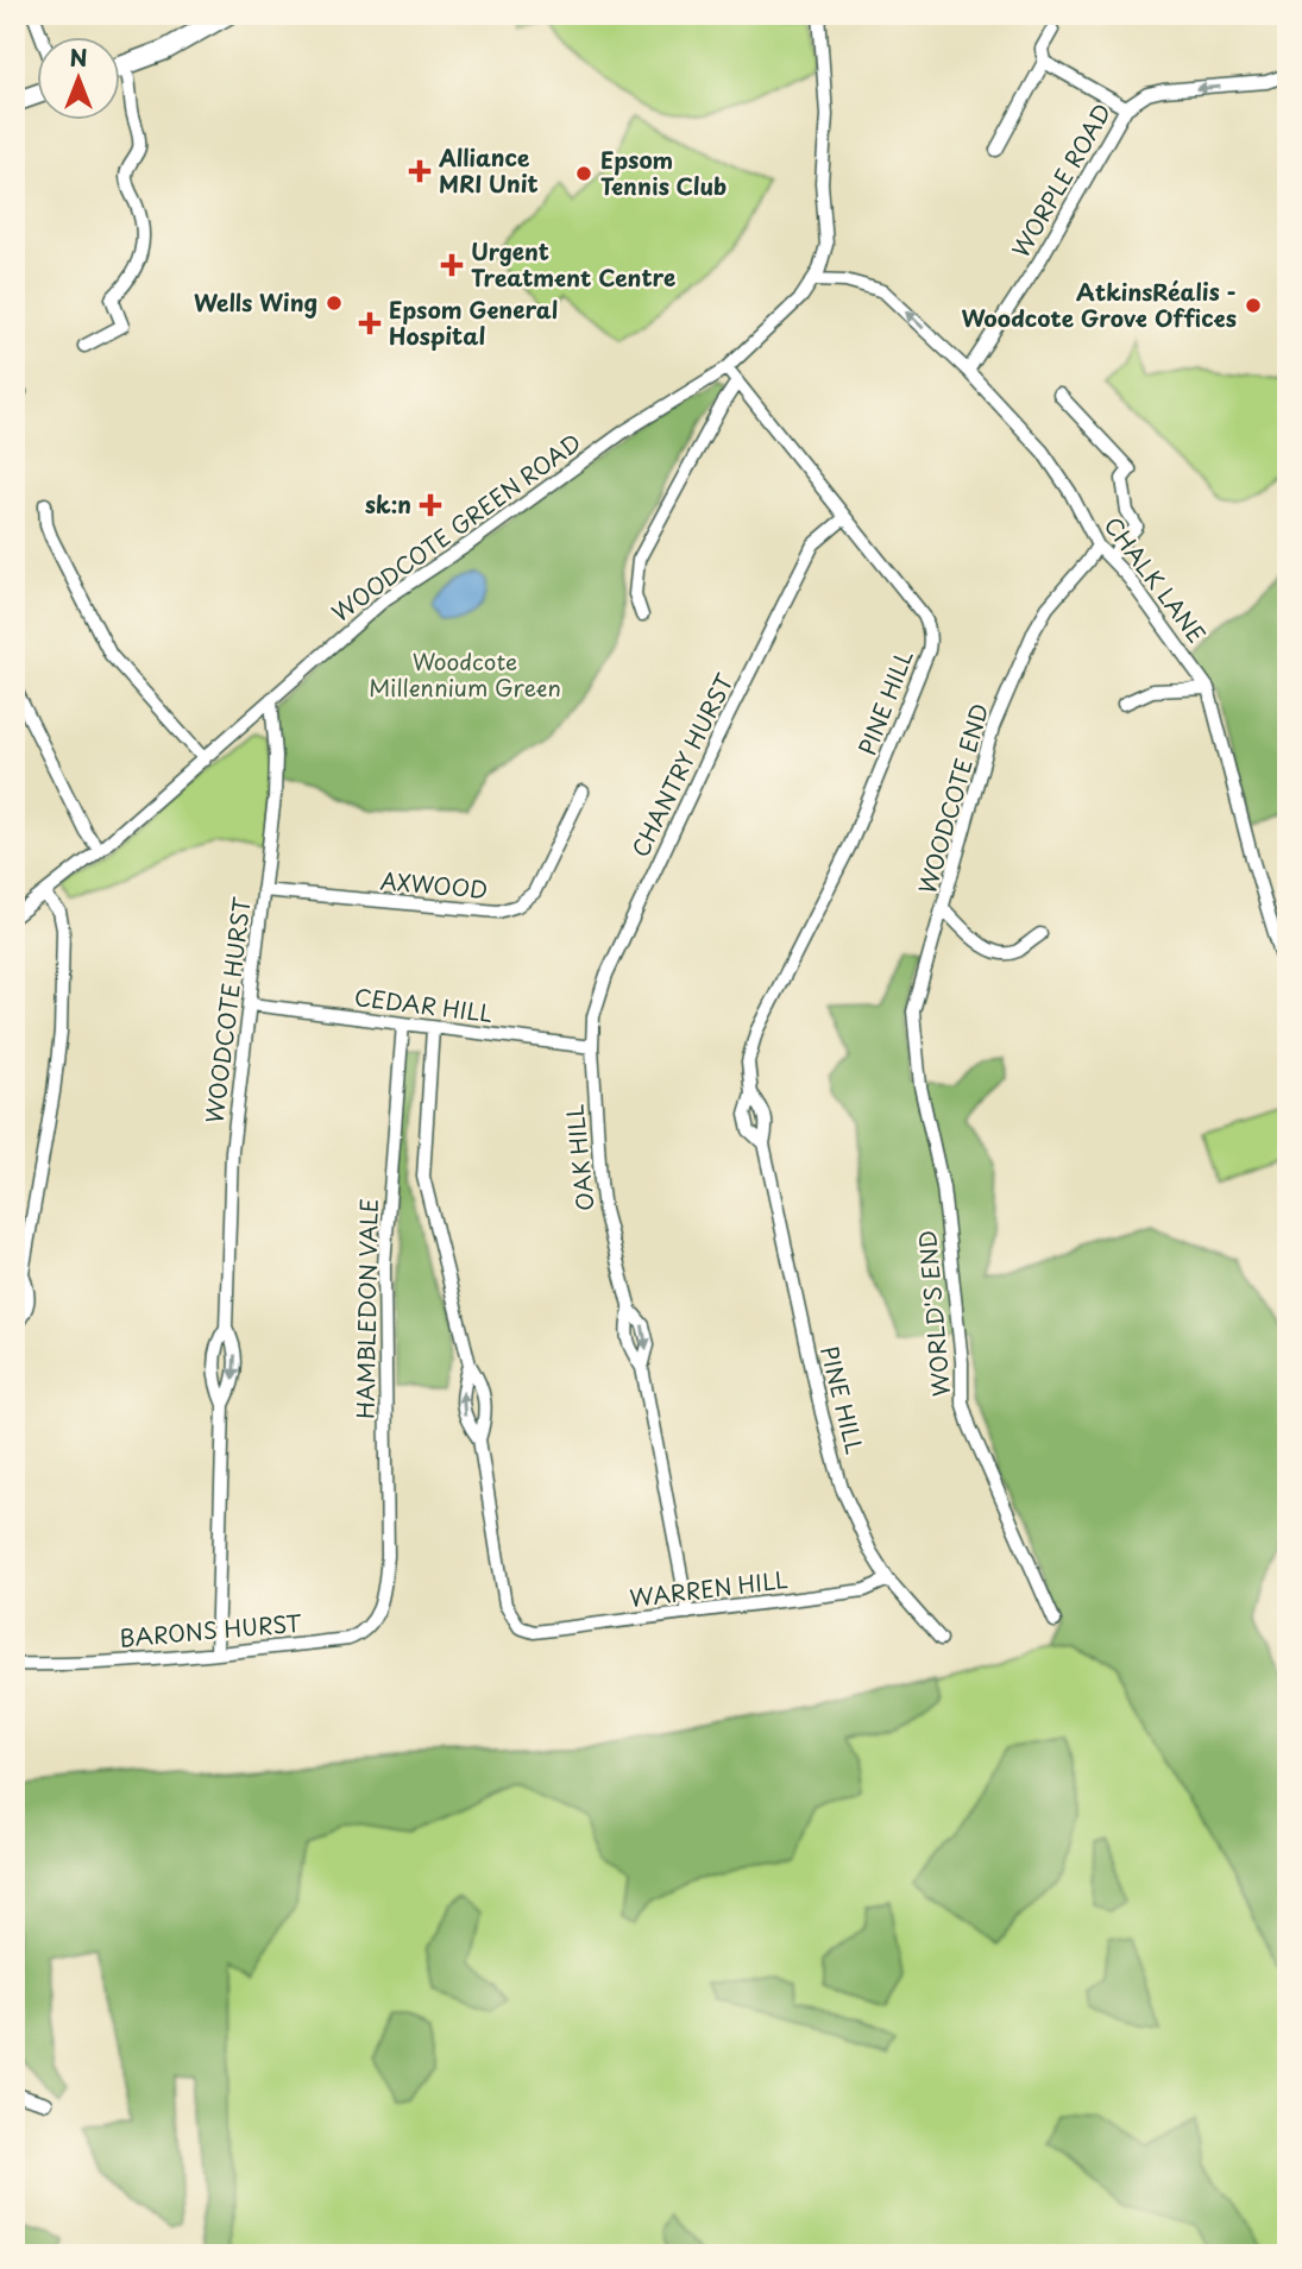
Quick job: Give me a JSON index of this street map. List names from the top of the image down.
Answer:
{
  "streets": {
    "street": [
      "WORPLE ROAD",
      "WOODCOTE GREEN ROAD",
      "CHALK LANE",
      "PINE HILL",
      "CHANTRY HURST",
      "WOODCOTE END",
      "AXWOOD",
      "CEDAR HILL",
      "WOODCOTE HURST",
      "OAK HILL",
      "HAMBLEDON VALE",
      "WORLD'S END",
      "WARREN HILL",
      "BARONS HURST"
    ]
  },
  "crossings": [
    ["WORPLE ROAD", "CHALK LANE"],
    ["WOODCOTE GREEN ROAD", "CHALK LANE"],
    ["WOODCOTE GREEN ROAD", "PINE HILL"],
    ["WOODCOTE GREEN ROAD", "WOODCOTE HURST"],
    ["CHALK LANE", "WOODCOTE END"],
    ["PINE HILL", "CHANTRY HURST"],
    ["PINE HILL", "WARREN HILL"],
    ["CHANTRY HURST", "CEDAR HILL"],
    ["CHANTRY HURST", "OAK HILL"],
    ["WOODCOTE END", "WORLD'S END"],
    ["AXWOOD", "WOODCOTE HURST"],
    ["CEDAR HILL", "WOODCOTE HURST"],
    ["CEDAR HILL", "OAK HILL"],
    ["CEDAR HILL", "HAMBLEDON VALE"],
    ["WOODCOTE HURST", "BARONS HURST"],
    ["OAK HILL", "WARREN HILL"],
    ["HAMBLEDON VALE", "BARONS HURST"]
  ],
  "parks": ["Woodcote Millennium Green"],
  "places": {
    "health": [
      "Alliance MRI Unit",
      "Urgent Treatment Centre",
      "Epsom General Hospital",
      "sk:n"
    ],
    "other": ["Epsom Tennis Club", "Wells Wing", "AtkinsRéalis - Woodcote Grove Offices"]
  },
  "north": "top"
}
